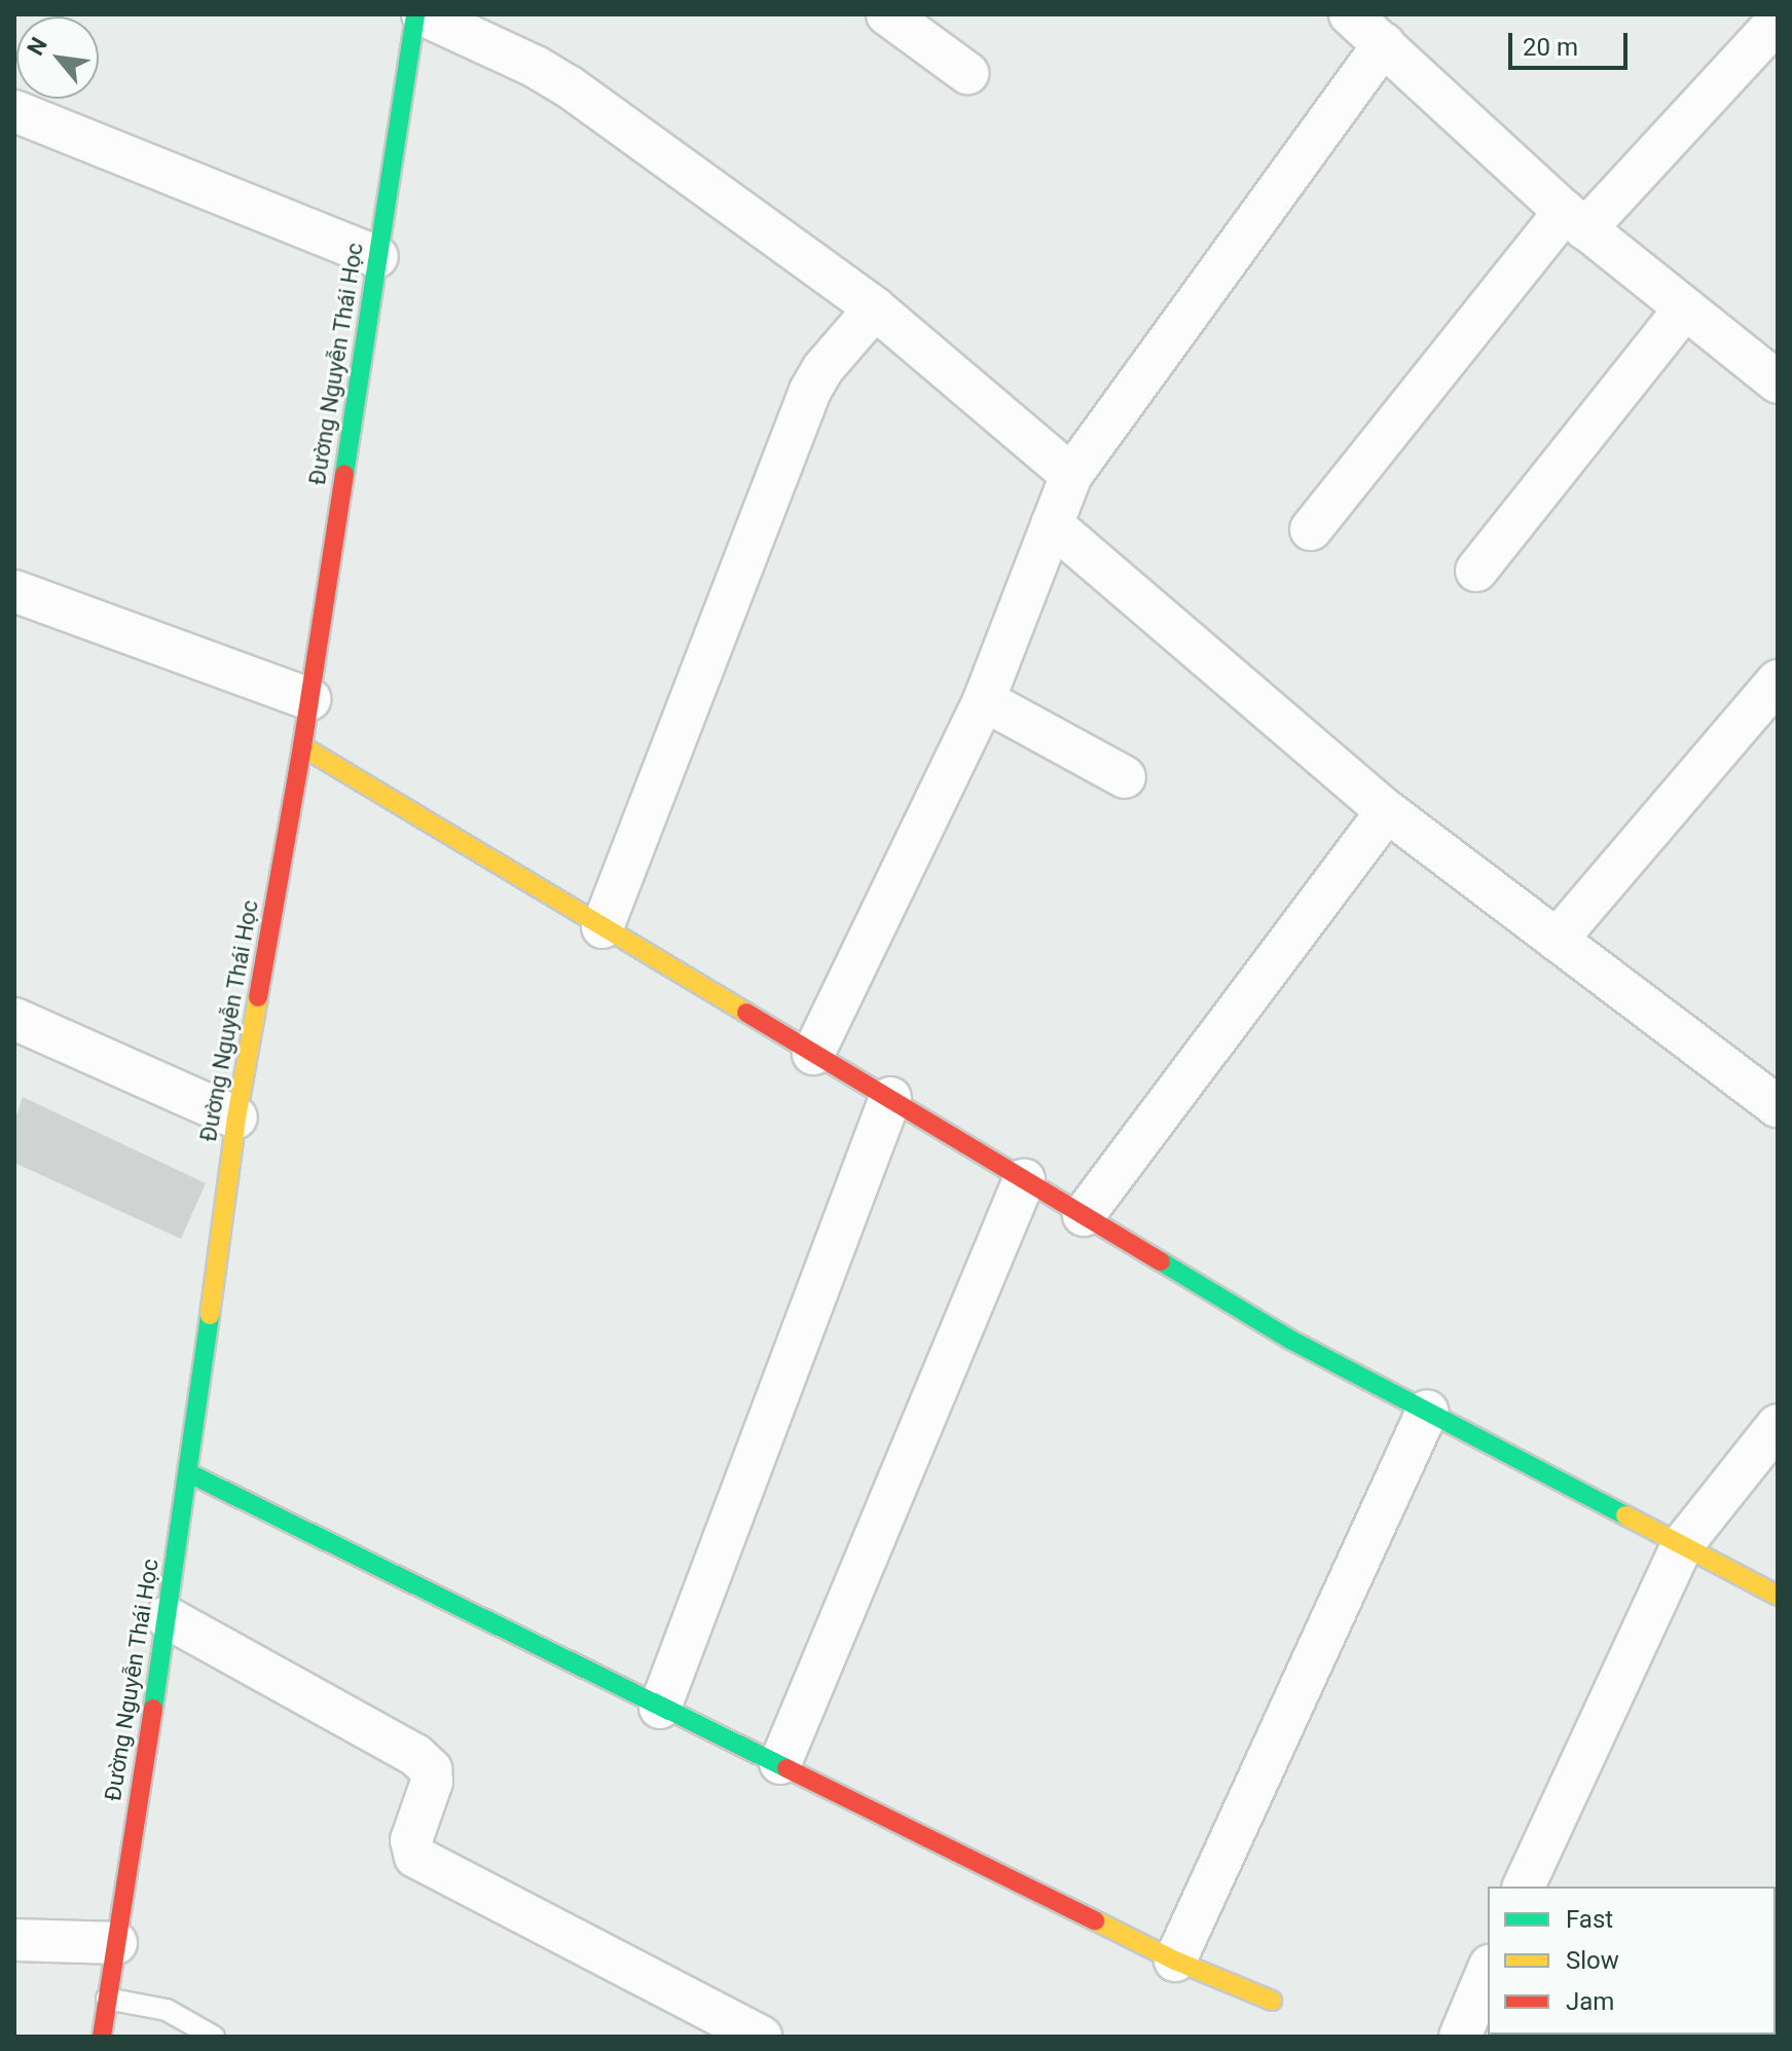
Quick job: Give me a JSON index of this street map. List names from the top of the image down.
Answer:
{
  "streets": {
    "street": ["Đường Nguyễn Thái Học"]
  },
  "legend": ["Fast", "Slow", "Jam"],
  "scale_bar": "20 m",
  "north": "top left"
}
